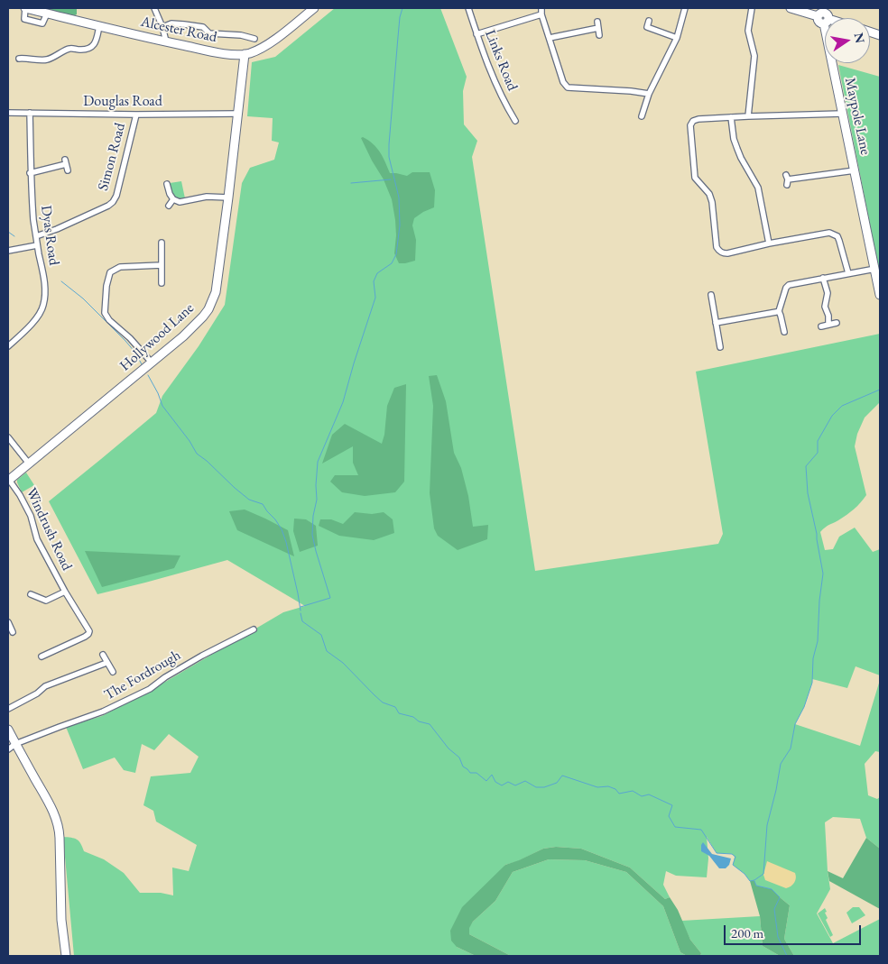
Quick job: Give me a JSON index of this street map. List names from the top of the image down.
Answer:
{
  "streets": {
    "street": [
      "Alcester Road",
      "Links Road",
      "Douglas Road",
      "Maypole Lane",
      "Simon Road",
      "Dyas Road",
      "Hollywood Lane",
      "Windrush Road",
      "The Fordrough"
    ]
  },
  "crossings": [
    ["Alcester Road", "Hollywood Lane"],
    ["Douglas Road", "Simon Road"],
    ["Douglas Road", "Dyas Road"],
    ["Douglas Road", "Hollywood Lane"],
    ["Simon Road", "Dyas Road"],
    ["Hollywood Lane", "Windrush Road"]
  ],
  "scale_bar": "200 m",
  "north": "right"
}
